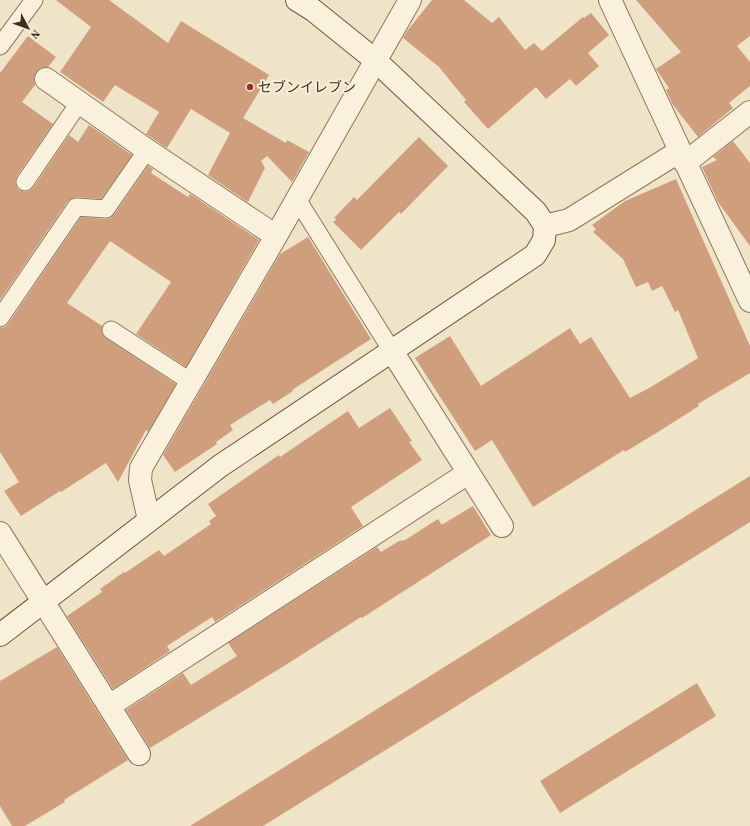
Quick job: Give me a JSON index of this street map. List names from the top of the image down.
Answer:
{
  "places": ["セブンイレブン"],
  "north": "bottom right"
}
